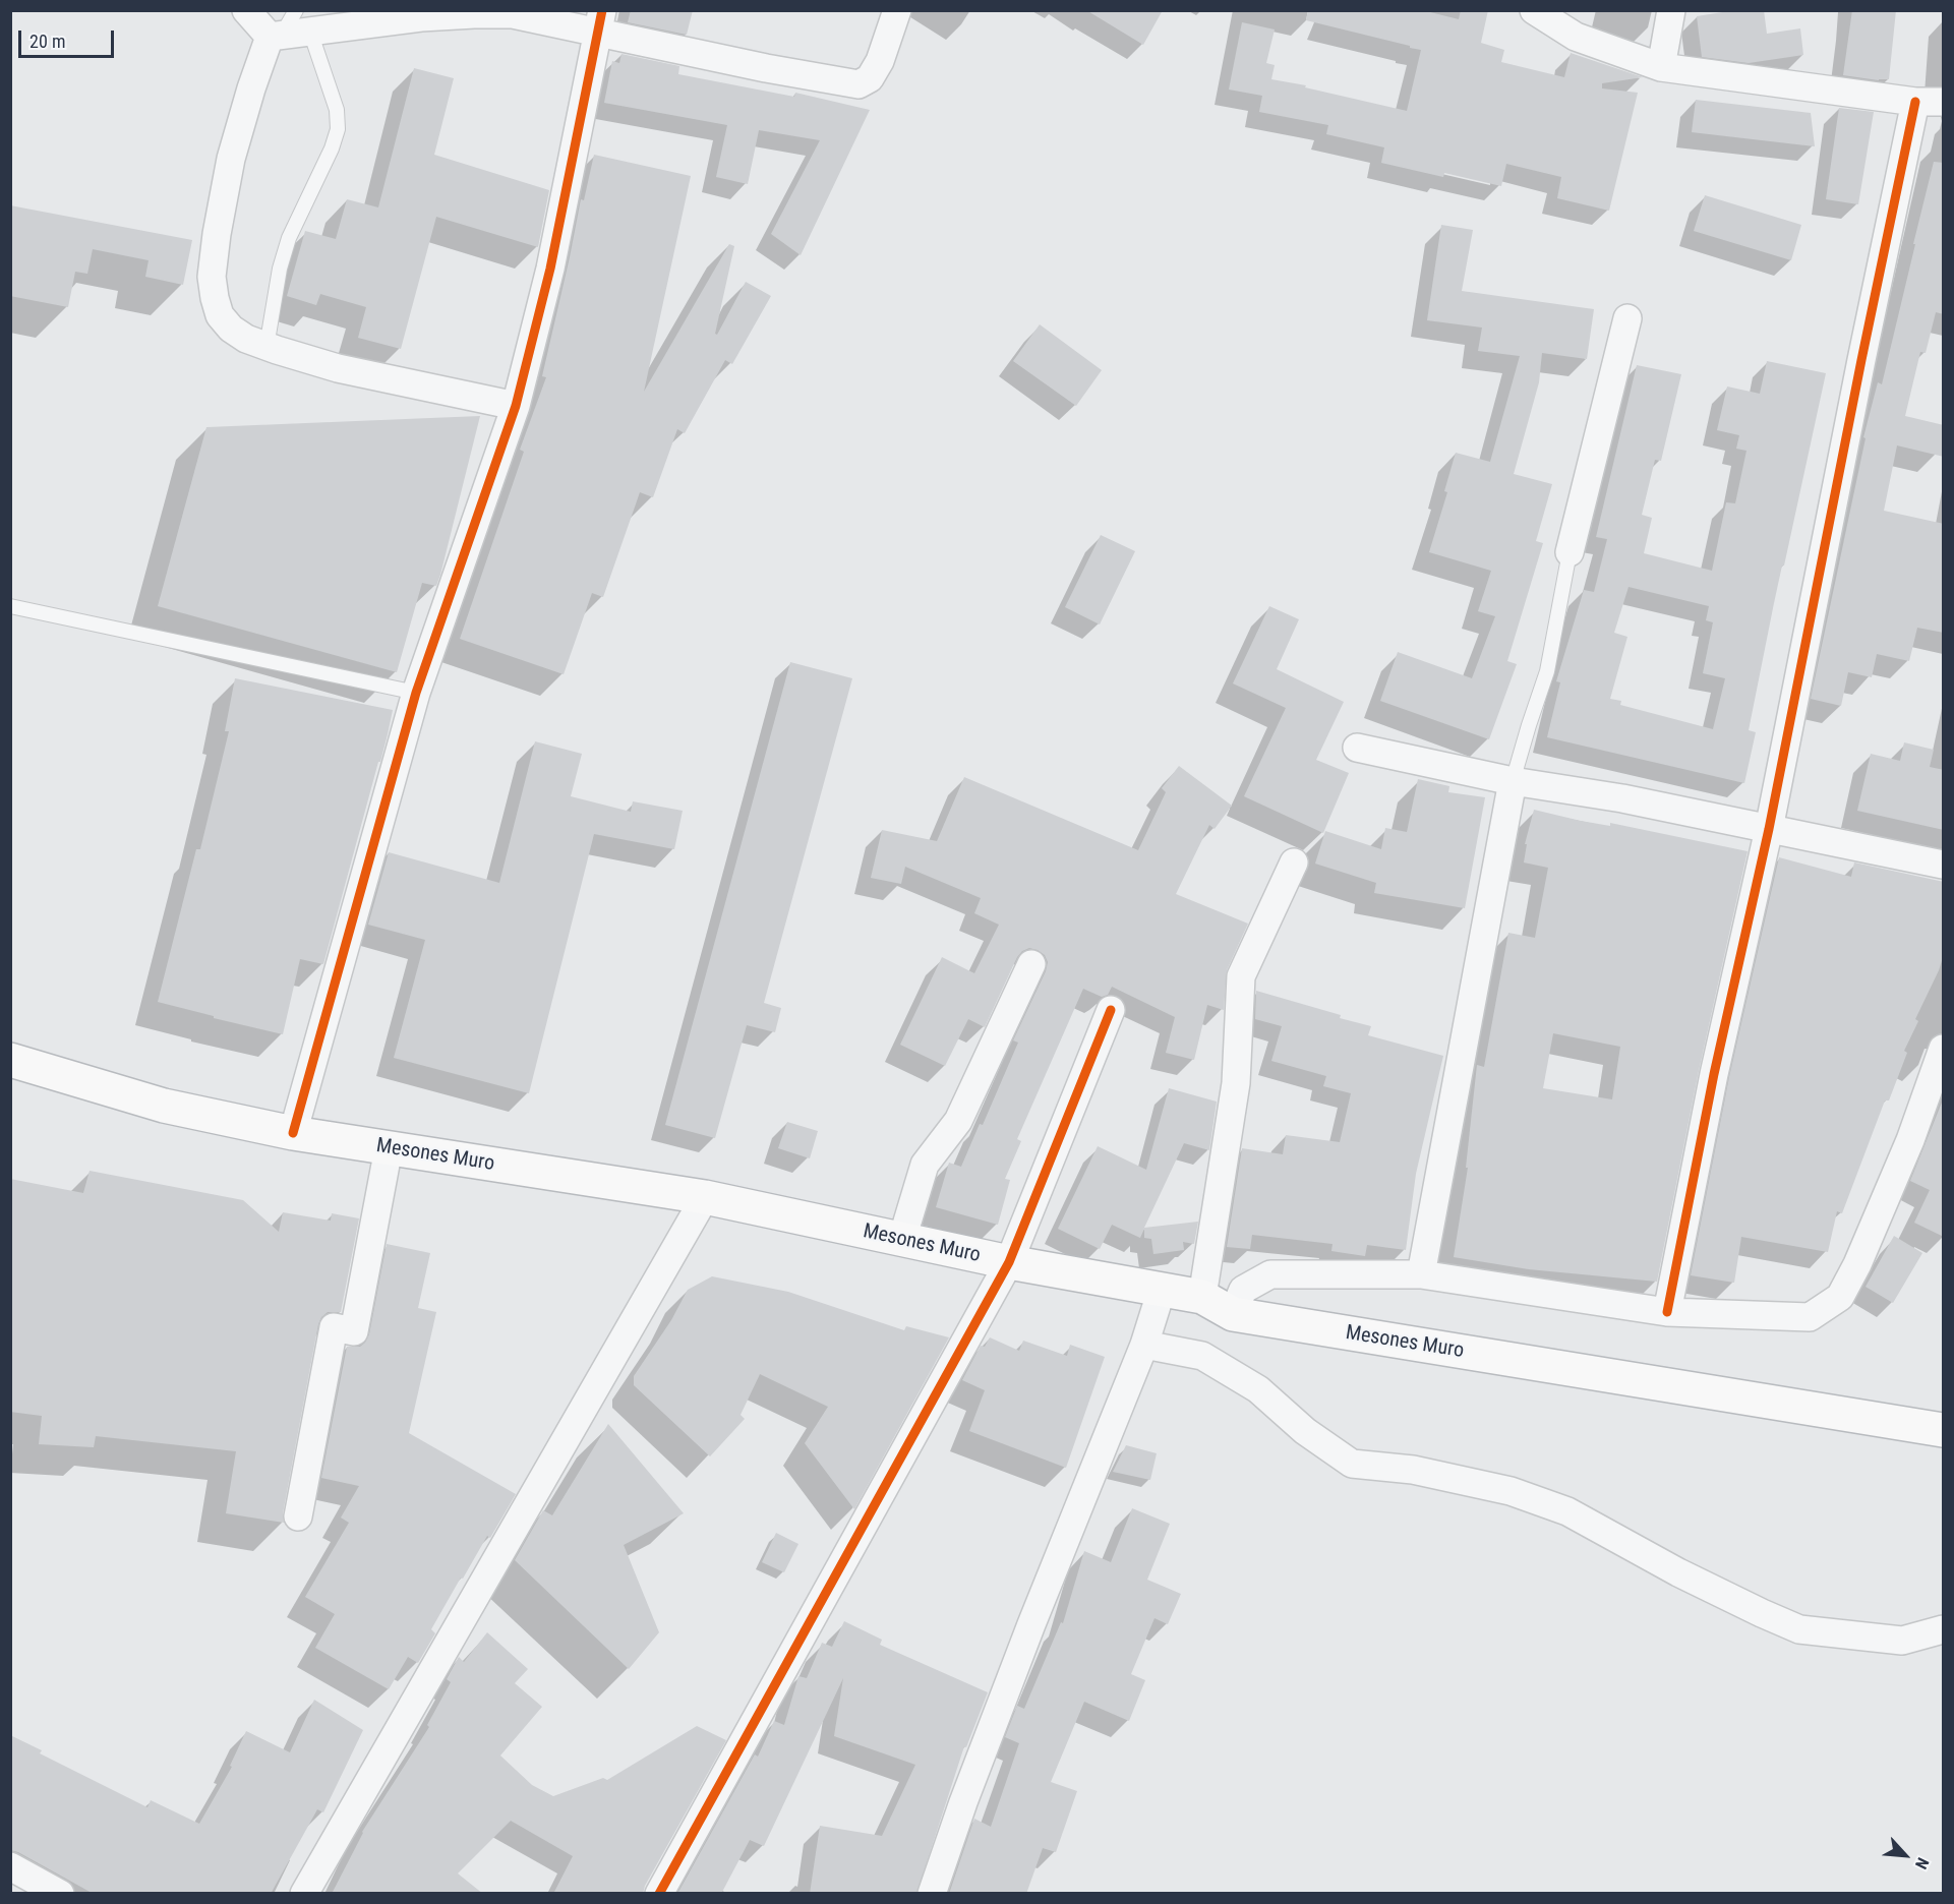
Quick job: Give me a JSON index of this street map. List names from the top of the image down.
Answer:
{
  "streets": {
    "highway": ["Mesones Muro"]
  },
  "scale_bar": "20 m",
  "north": "bottom right"
}
